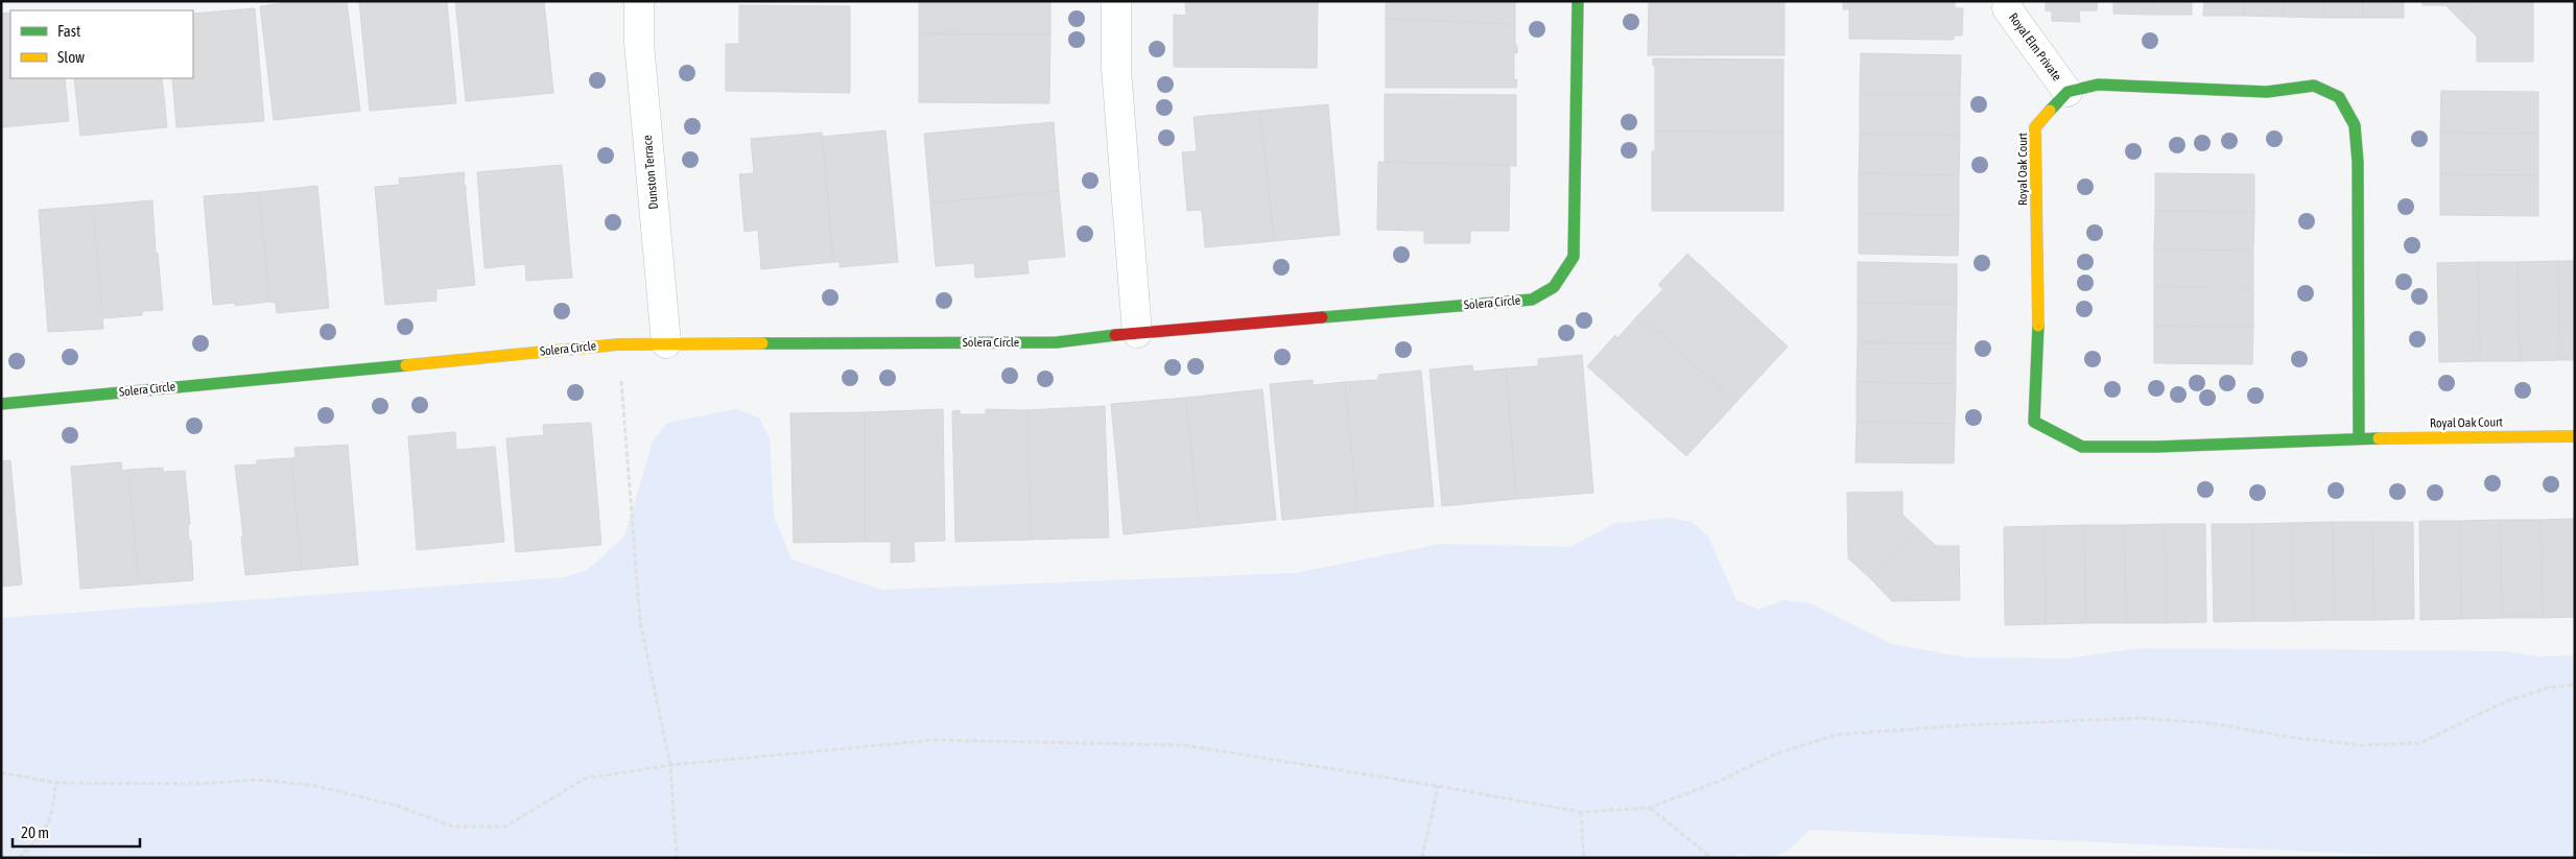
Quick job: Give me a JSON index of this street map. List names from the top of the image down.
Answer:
{
  "streets": {
    "street": [
      "Royal Elm Private",
      "Royal Oak Court",
      "Dunston Terrace",
      "Solera Circle"
    ]
  },
  "crossings": [
    ["Royal Elm Private", "Royal Oak Court"],
    ["Dunston Terrace", "Solera Circle"]
  ],
  "legend": ["Fast", "Slow"],
  "scale_bar": "20 m"
}
